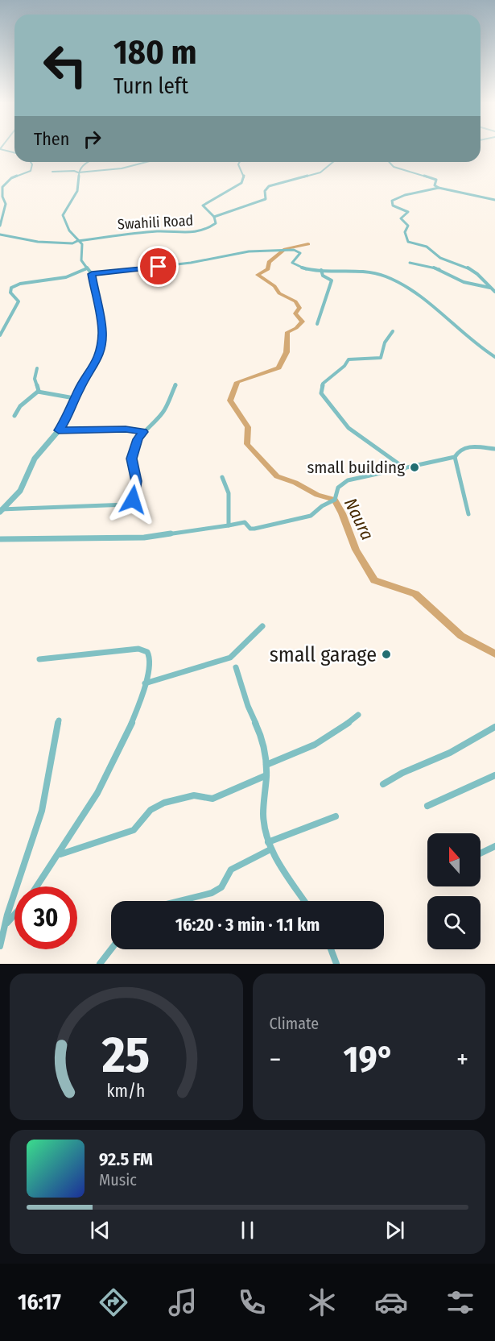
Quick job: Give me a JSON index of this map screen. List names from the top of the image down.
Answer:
{
  "streets": {
    "street": ["Swahili Road"]
  },
  "water": ["Naura"],
  "places": ["small building", "small garage"],
  "north": "top",
  "page": {
    "turn": ["180 m", "Turn left"],
    "then": "Then",
    "limit": "30",
    "trip": "16:20 · 3 min · 1.1 km",
    "tile": "Climate",
    "heat": ["−", "19°", "+"],
    "song": ["92.5 FM", "Music"],
    "tabs": "16:17",
    "gauge": ["25", "km/h"]
  }
}
